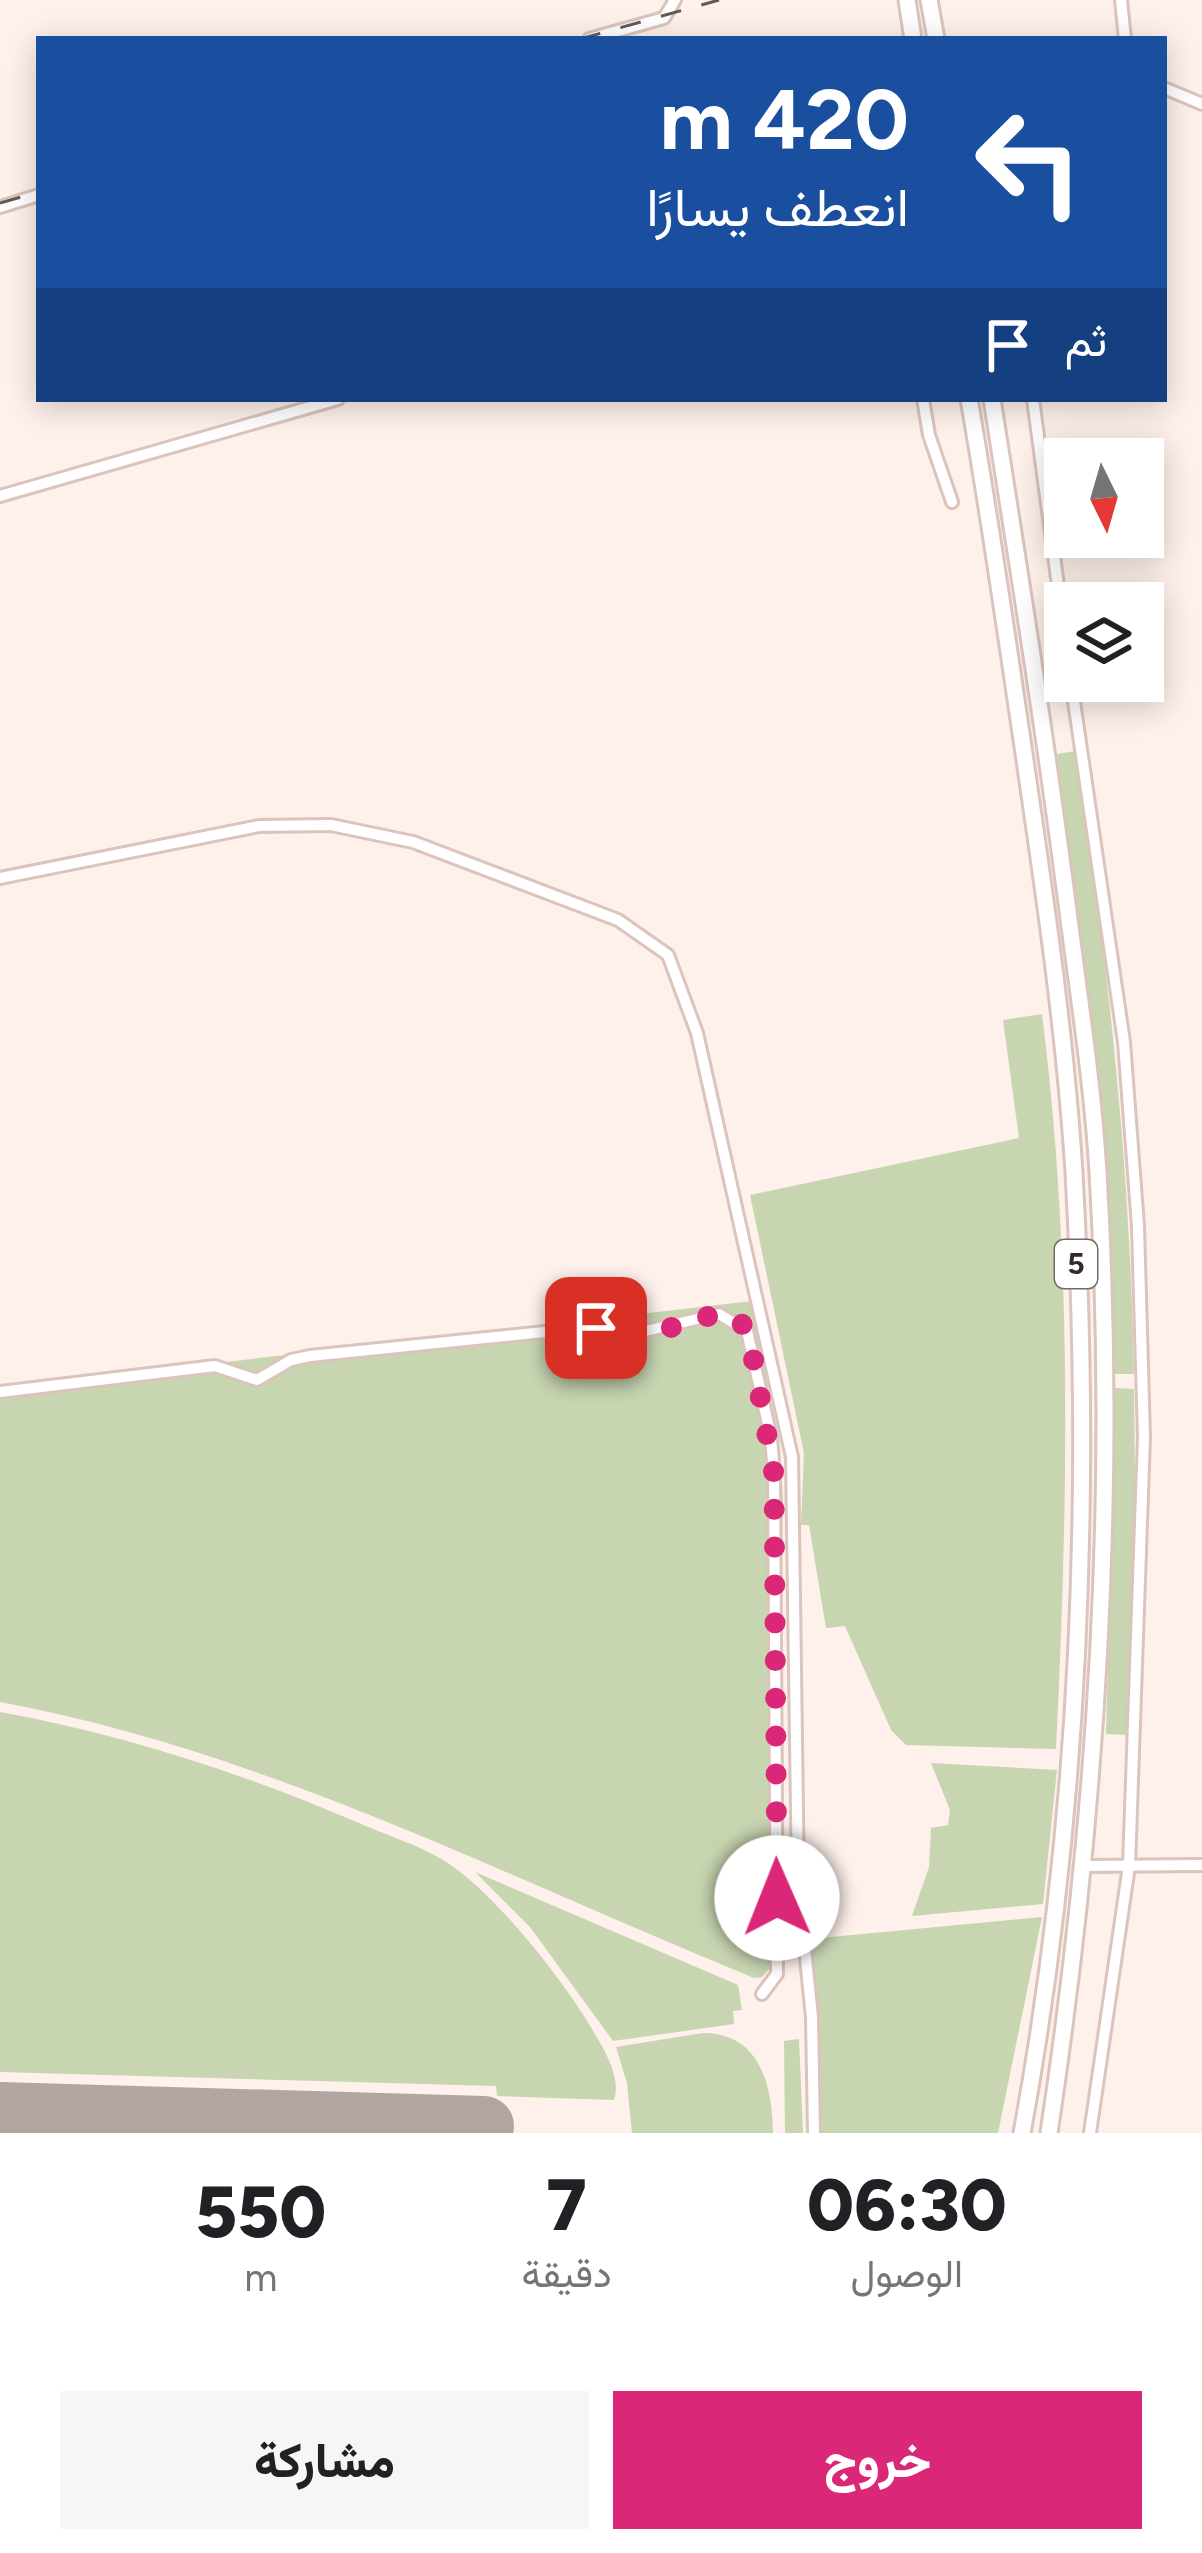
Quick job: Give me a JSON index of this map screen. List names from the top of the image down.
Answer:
{
  "streets": {
    "highway": ["5"]
  },
  "north": "bottom",
  "page": {
    "turn": ["420 m", "انعطف يسارًا"],
    "then": "ثم",
    "eta": [
      "06:30",
      "الوصول",
      "7",
      "دقيقة",
      "550",
      "m"
    ],
    "buttons": ["خروج", "مشاركة"]
  }
}
